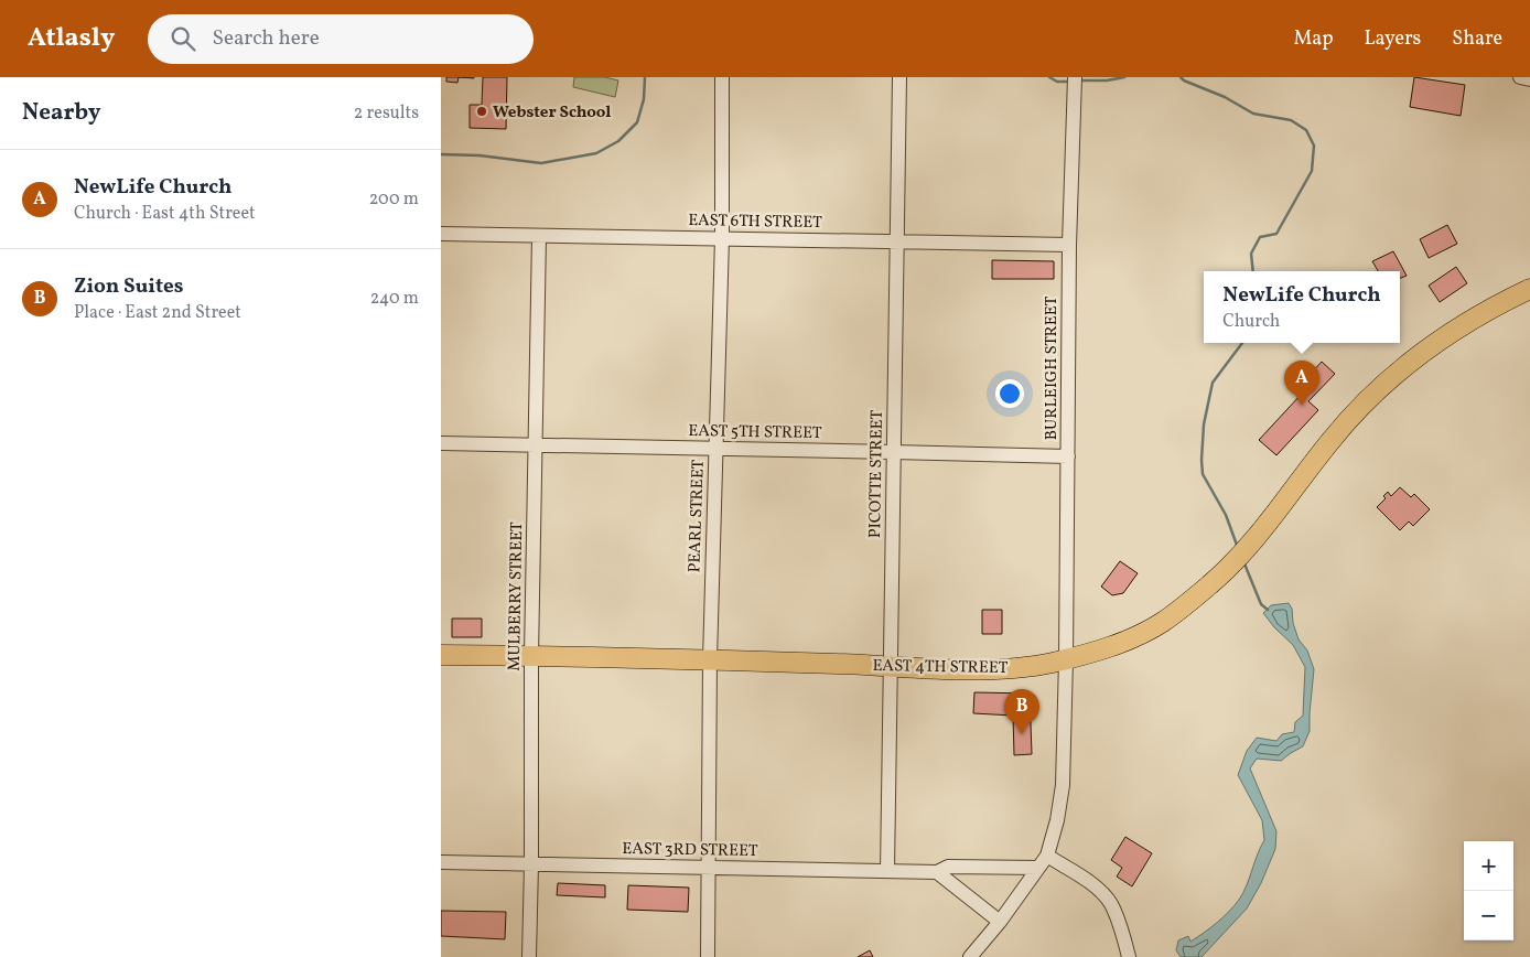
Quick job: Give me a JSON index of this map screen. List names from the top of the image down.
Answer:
{
  "streets": {
    "highway": ["EAST 4TH STREET"],
    "street": [
      "EAST 6TH STREET",
      "BURLEIGH STREET",
      "EAST 5TH STREET",
      "PICOTTE STREET",
      "PEARL STREET",
      "MULBERRY STREET",
      "EAST 3RD STREET"
    ]
  },
  "crossings": [
    ["EAST 6TH STREET", "BURLEIGH STREET"],
    ["EAST 6TH STREET", "PICOTTE STREET"],
    ["EAST 6TH STREET", "PEARL STREET"],
    ["EAST 6TH STREET", "MULBERRY STREET"],
    ["BURLEIGH STREET", "EAST 5TH STREET"],
    ["BURLEIGH STREET", "EAST 4TH STREET"],
    ["EAST 5TH STREET", "PICOTTE STREET"],
    ["EAST 5TH STREET", "PEARL STREET"],
    ["EAST 5TH STREET", "MULBERRY STREET"],
    ["PICOTTE STREET", "EAST 4TH STREET"],
    ["PICOTTE STREET", "EAST 3RD STREET"],
    ["PEARL STREET", "EAST 4TH STREET"],
    ["PEARL STREET", "EAST 3RD STREET"],
    ["MULBERRY STREET", "EAST 4TH STREET"],
    ["MULBERRY STREET", "EAST 3RD STREET"]
  ],
  "places": ["Webster School"],
  "page": {
    "header": "Atlasly",
    "search": "Search here",
    "nav": ["Map", "Layers", "Share"],
    "heading": ["Nearby", "2 results"],
    "list": [
      {
        "mark": "A",
        "name": "NewLife Church",
        "note": "Church · East 4th Street",
        "value": "200 m"
      },
      {
        "mark": "B",
        "name": "Zion Suites",
        "note": "Place · East 2nd Street",
        "value": "240 m"
      }
    ],
    "popup": ["NewLife Church", "Church"],
    "pins": ["A", "B"],
    "map_buttons": ["+", "−"]
  }
}
